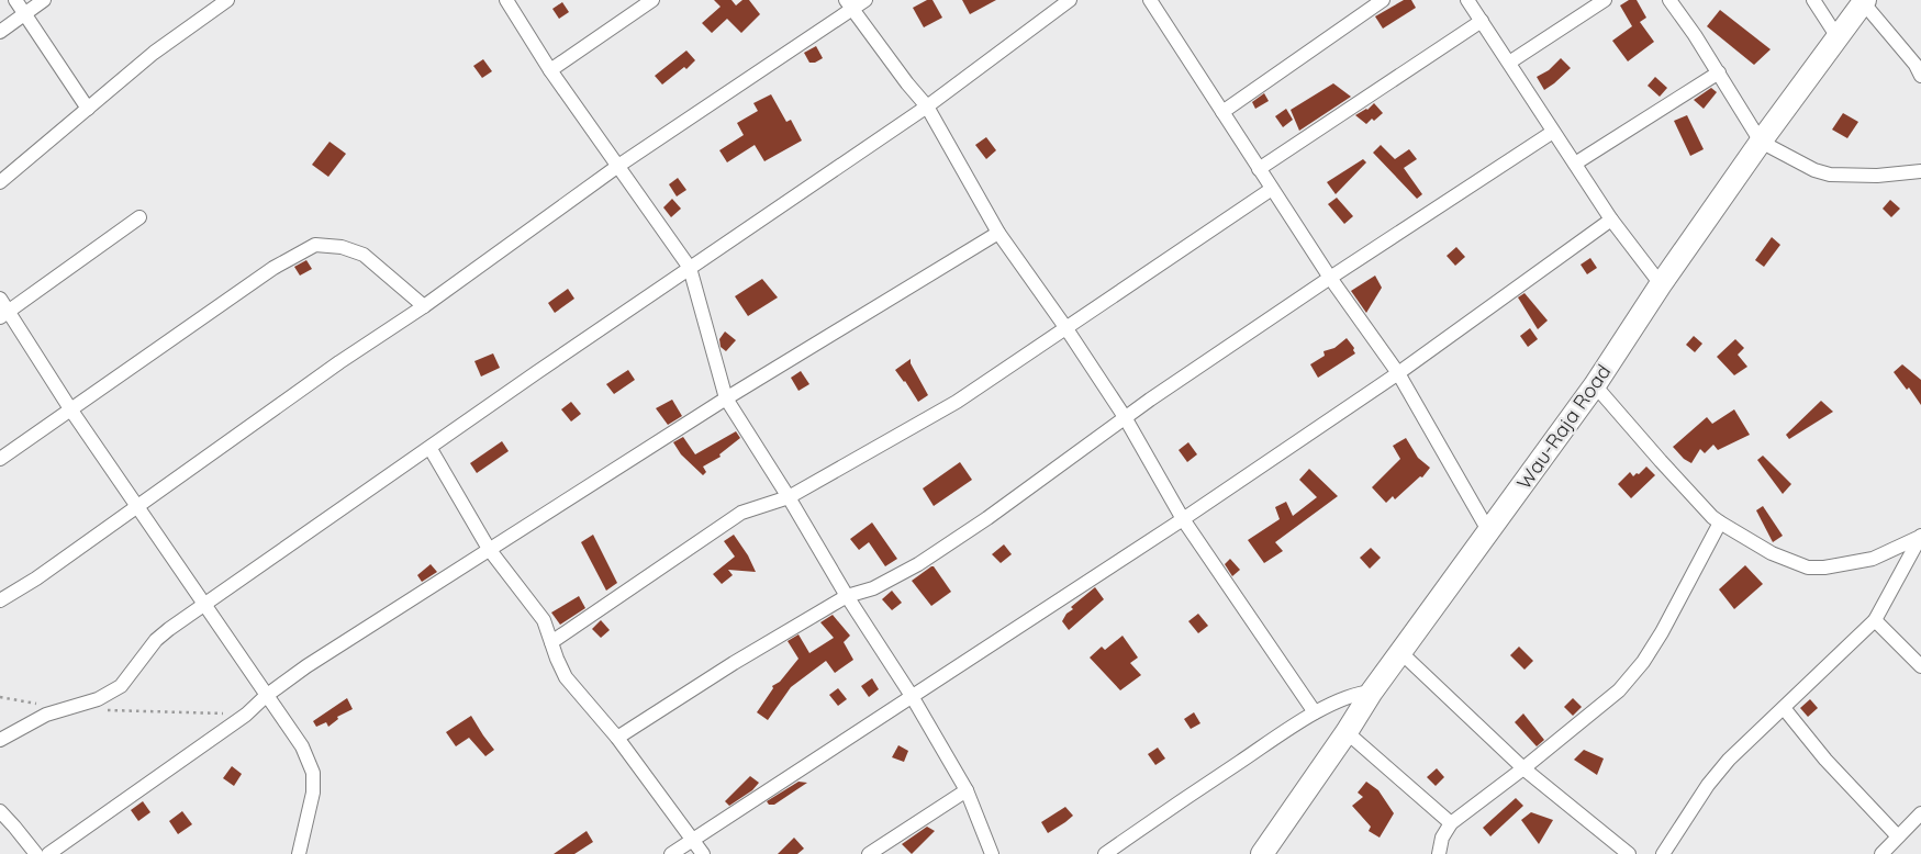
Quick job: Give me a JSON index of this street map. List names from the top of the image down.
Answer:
{
  "streets": {
    "main road": ["Wau-Raja Road"]
  }
}
